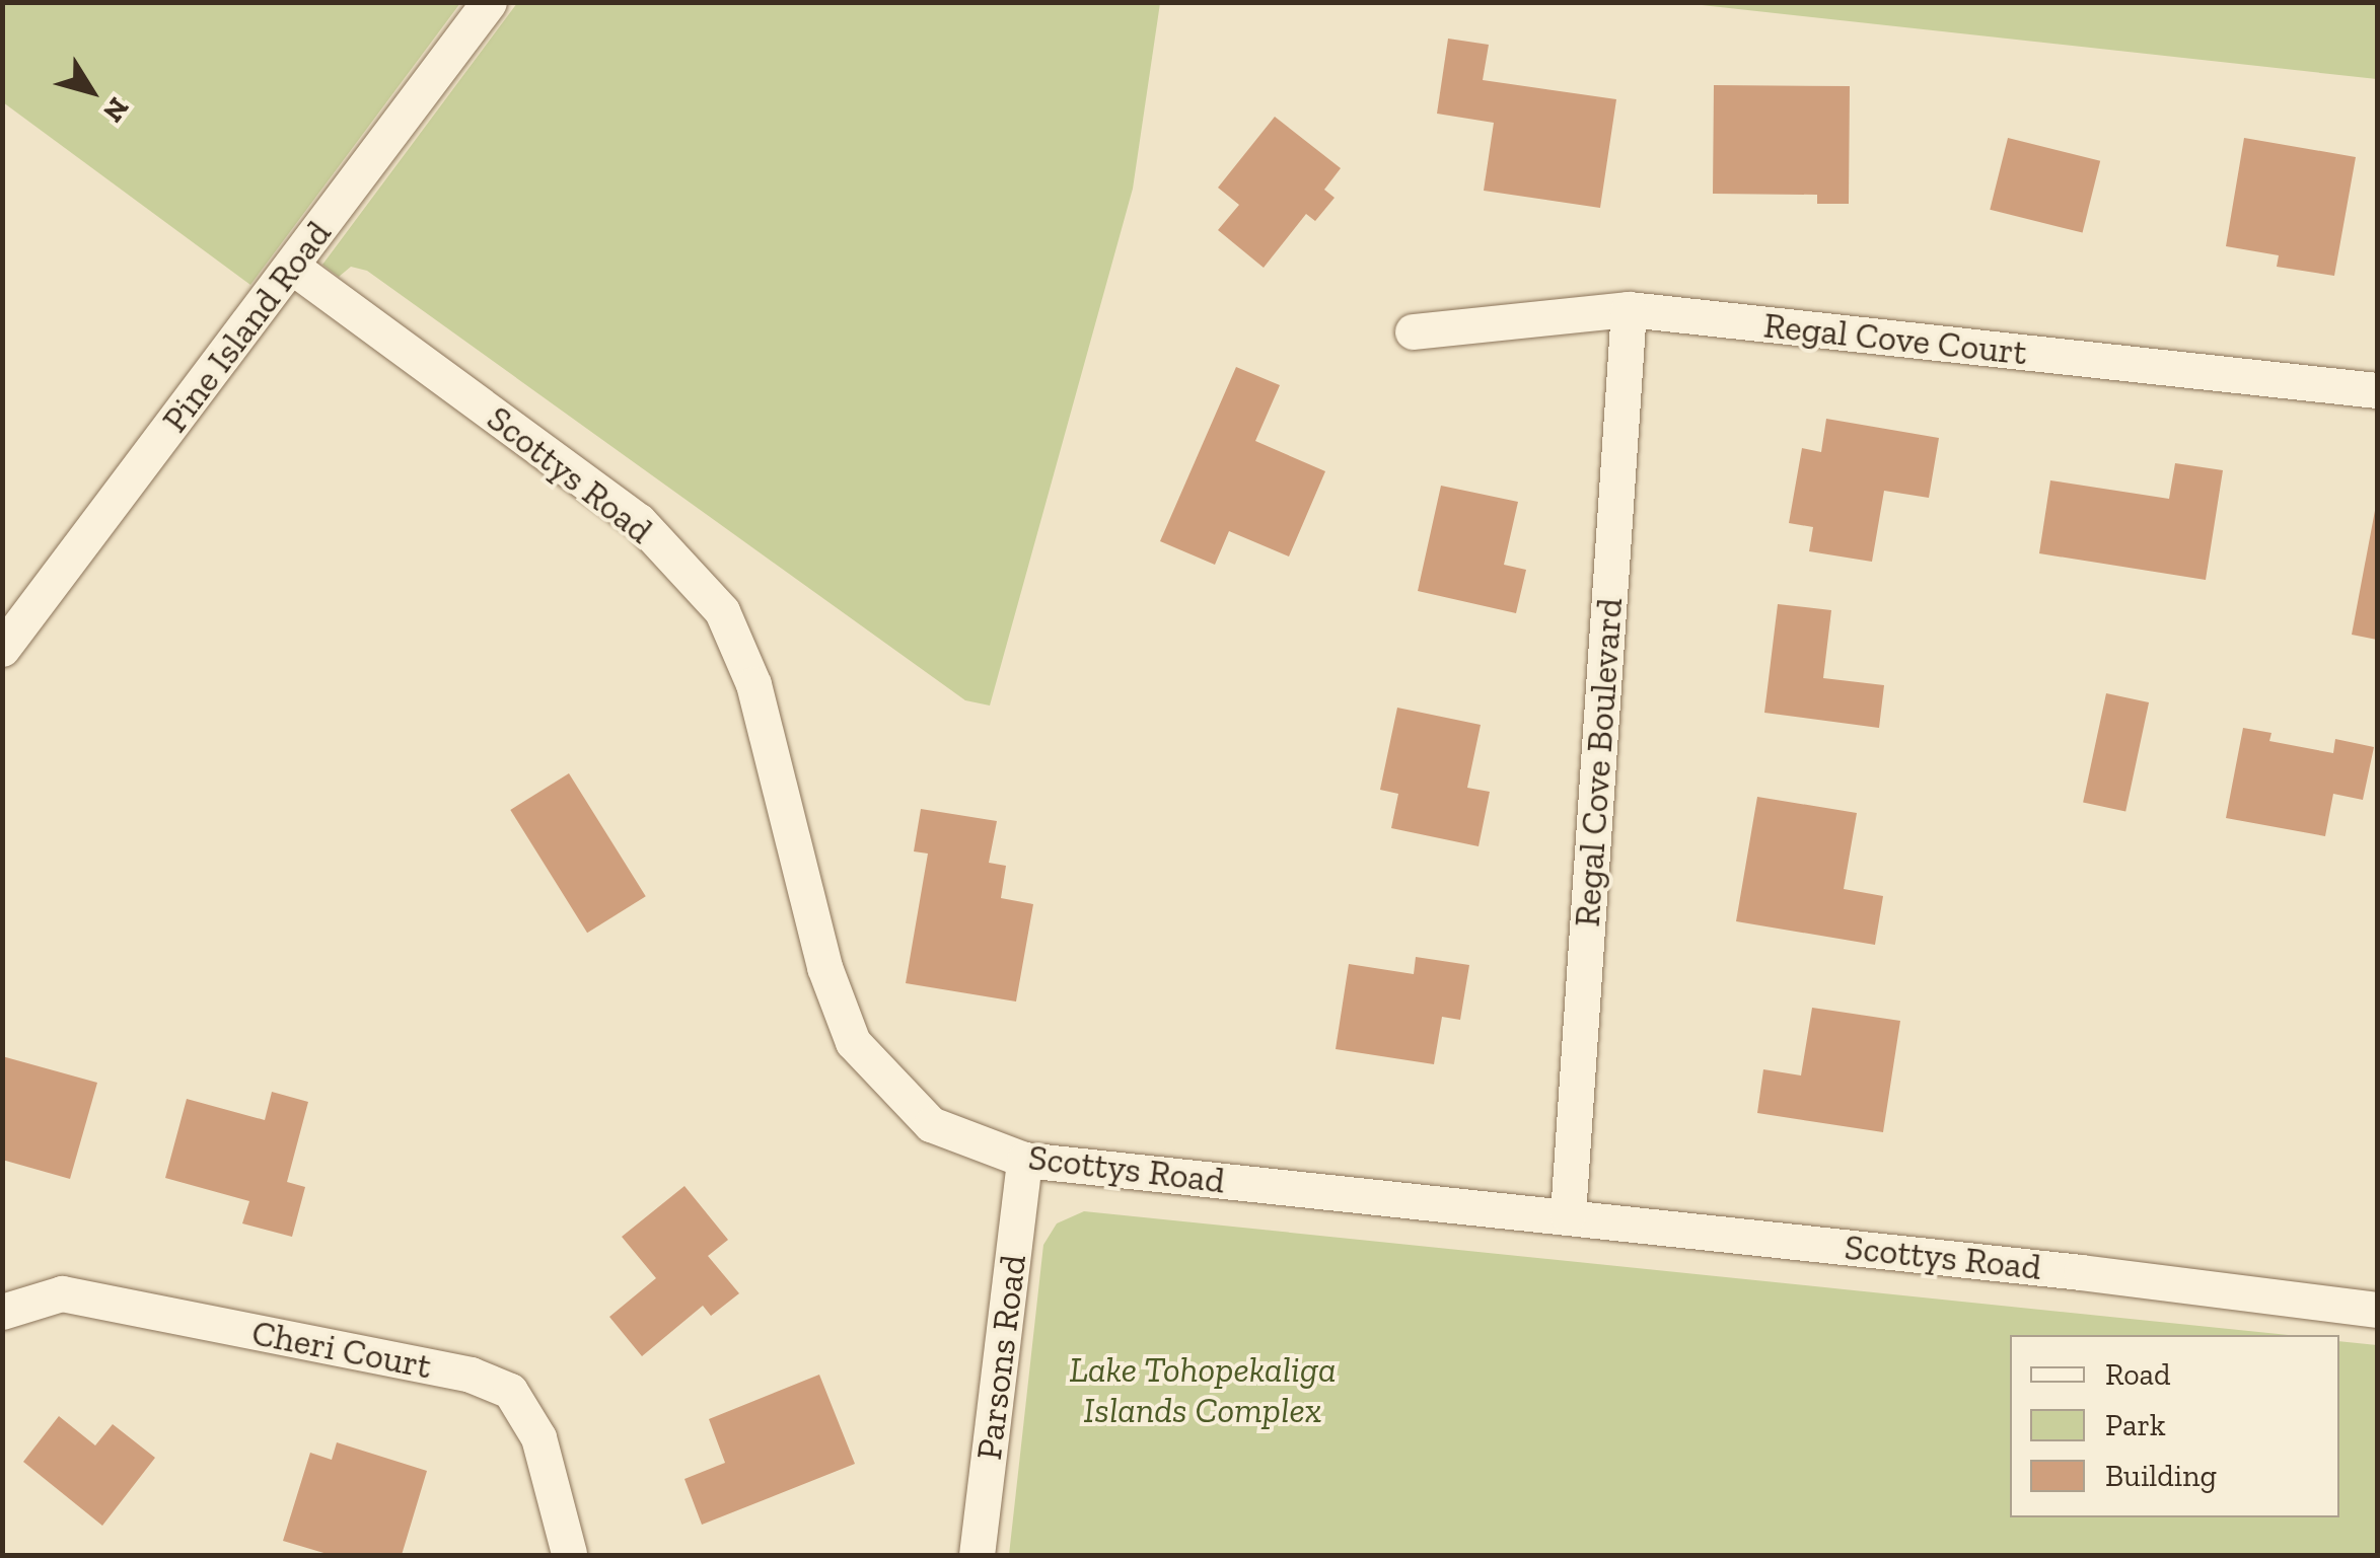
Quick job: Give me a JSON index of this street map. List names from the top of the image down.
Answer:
{
  "streets": {
    "street": [
      "Pine Island Road",
      "Regal Cove Court",
      "Scottys Road",
      "Regal Cove Boulevard",
      "Cheri Court",
      "Parsons Road"
    ]
  },
  "crossings": [
    ["Pine Island Road", "Scottys Road"],
    ["Regal Cove Court", "Regal Cove Boulevard"],
    ["Scottys Road", "Regal Cove Boulevard"],
    ["Scottys Road", "Parsons Road"]
  ],
  "parks": ["Lake Tohopekaliga Islands Complex"],
  "legend": ["Road", "Park", "Building"],
  "north": "bottom right"
}
